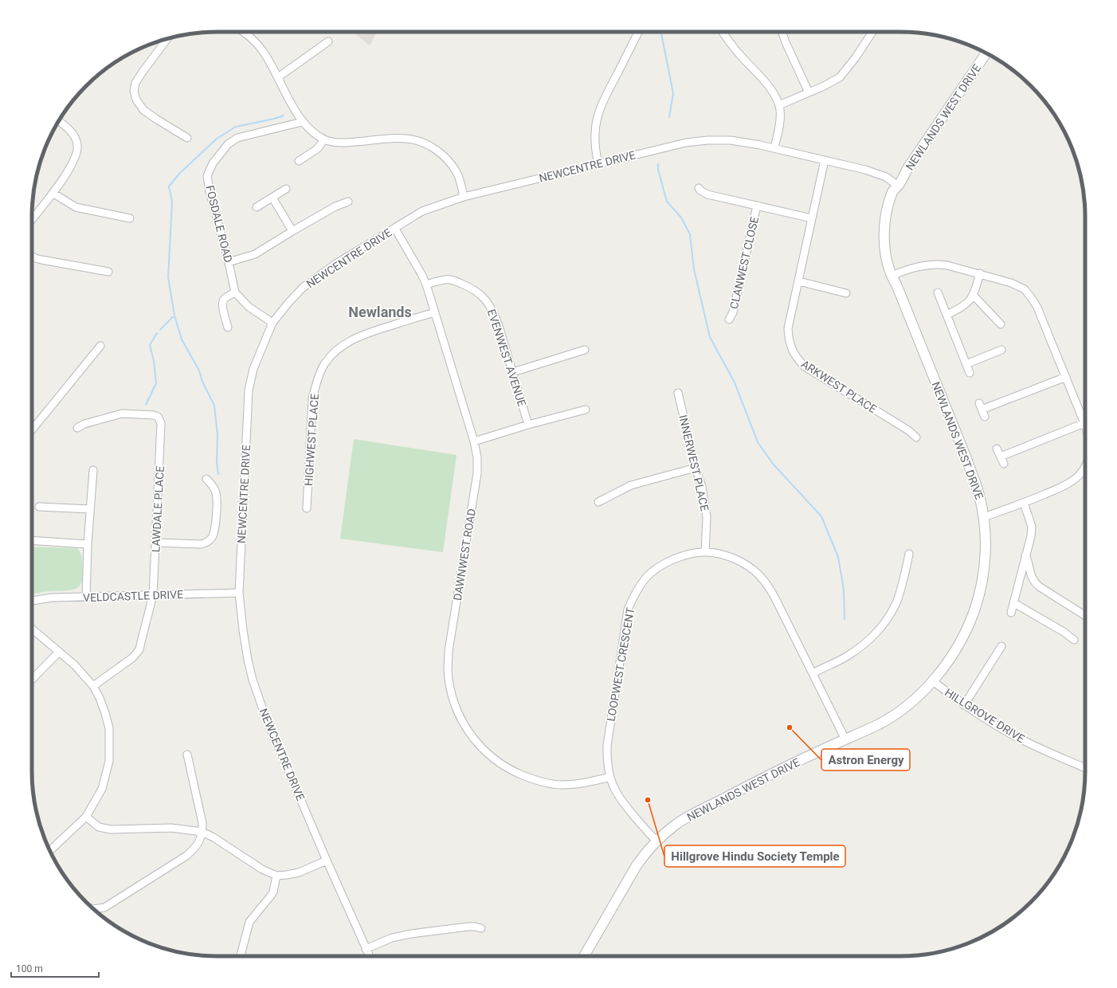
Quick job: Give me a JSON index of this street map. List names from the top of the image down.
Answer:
{
  "streets": {
    "street": [
      "NEWLANDS WEST DRIVE",
      "NEWCENTRE DRIVE",
      "FOSDALE ROAD",
      "CLANWEST CLOSE",
      "EVENWEST AVENUE",
      "ARKWEST PLACE",
      "HIGHWEST PLACE",
      "INNERWEST PLACE",
      "LAWDALE PLACE",
      "DAWNWEST ROAD",
      "VELDCASTLE DRIVE",
      "LOOPWEST CRESCENT",
      "HILLGROVE DRIVE"
    ]
  },
  "crossings": [
    ["NEWLANDS WEST DRIVE", "NEWCENTRE DRIVE"],
    ["NEWLANDS WEST DRIVE", "LOOPWEST CRESCENT"],
    ["NEWLANDS WEST DRIVE", "HILLGROVE DRIVE"],
    ["NEWCENTRE DRIVE", "ARKWEST PLACE"],
    ["NEWCENTRE DRIVE", "DAWNWEST ROAD"],
    ["NEWCENTRE DRIVE", "VELDCASTLE DRIVE"],
    ["EVENWEST AVENUE", "DAWNWEST ROAD"],
    ["HIGHWEST PLACE", "DAWNWEST ROAD"],
    ["INNERWEST PLACE", "LOOPWEST CRESCENT"],
    ["LAWDALE PLACE", "VELDCASTLE DRIVE"],
    ["DAWNWEST ROAD", "LOOPWEST CRESCENT"]
  ],
  "districts": ["Newlands"],
  "places": ["Astron Energy", "Hillgrove Hindu Society Temple"],
  "scale_bar": "100 m"
}
